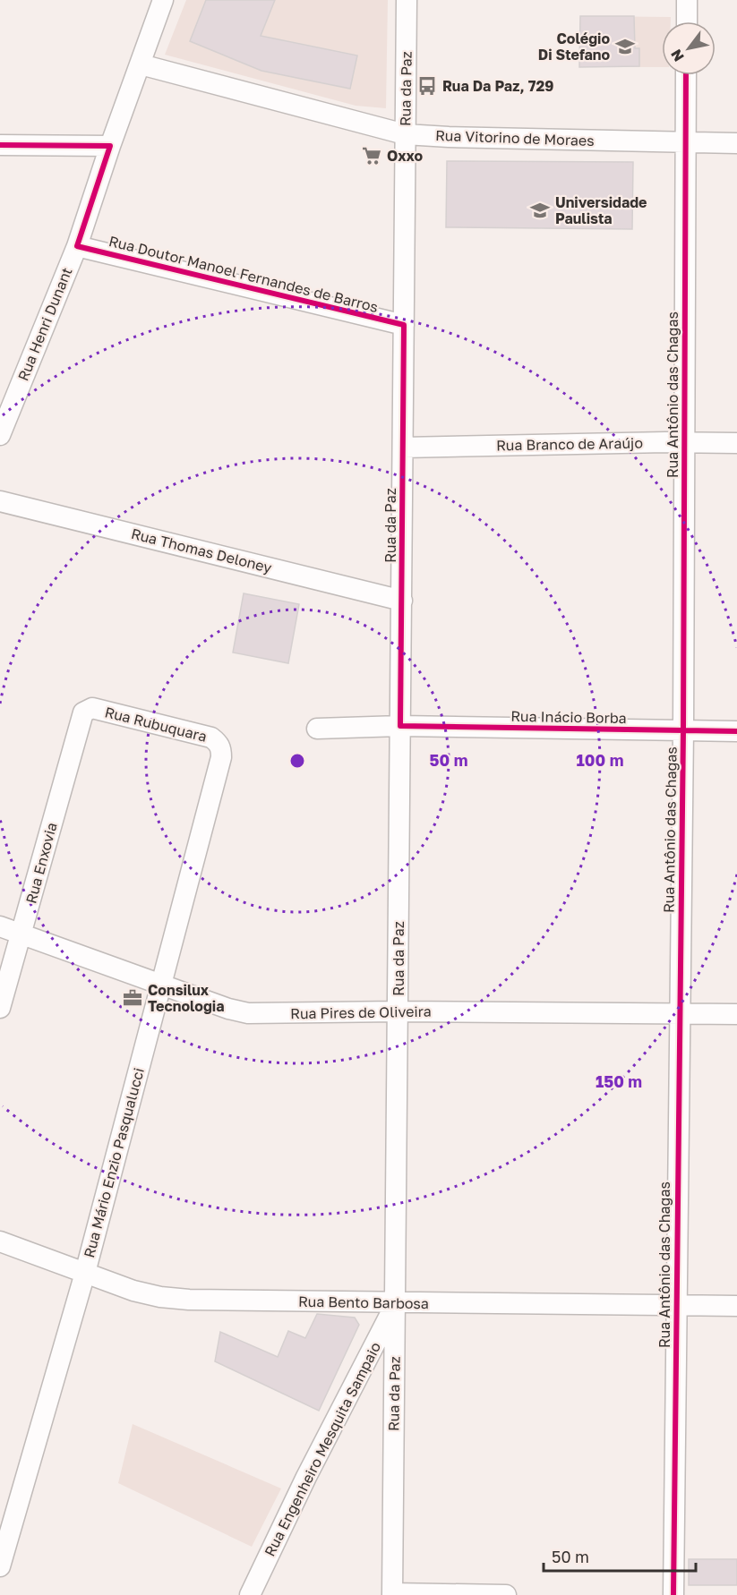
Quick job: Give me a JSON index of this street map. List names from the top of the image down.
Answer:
{
  "streets": {
    "street": [
      "Rua da Paz",
      "Rua Vitorino de Moraes",
      "Rua Doutor Manoel Fernandes de Barros",
      "Rua Henri Dunant",
      "Rua Antônio das Chagas",
      "Rua Branco de Araújo",
      "Rua Thomas Deloney",
      "Rua Inácio Borba",
      "Rua Rubuquara",
      "Rua Enxovia",
      "Rua Pires de Oliveira",
      "Rua Mário Enzio Pasqualucci",
      "Rua Bento Barbosa",
      "Rua Engenheiro Mesquita Sampaio"
    ]
  },
  "crossings": [
    ["Rua da Paz", "Rua Vitorino de Moraes"],
    ["Rua da Paz", "Rua Doutor Manoel Fernandes de Barros"],
    ["Rua da Paz", "Rua Branco de Araújo"],
    ["Rua da Paz", "Rua Thomas Deloney"],
    ["Rua da Paz", "Rua Inácio Borba"],
    ["Rua da Paz", "Rua Pires de Oliveira"],
    ["Rua da Paz", "Rua Bento Barbosa"],
    ["Rua da Paz", "Rua Engenheiro Mesquita Sampaio"],
    ["Rua Vitorino de Moraes", "Rua Henri Dunant"],
    ["Rua Vitorino de Moraes", "Rua Antônio das Chagas"],
    ["Rua Doutor Manoel Fernandes de Barros", "Rua Henri Dunant"],
    ["Rua Antônio das Chagas", "Rua Branco de Araújo"],
    ["Rua Antônio das Chagas", "Rua Inácio Borba"],
    ["Rua Antônio das Chagas", "Rua Pires de Oliveira"],
    ["Rua Antônio das Chagas", "Rua Bento Barbosa"],
    ["Rua Rubuquara", "Rua Enxovia"],
    ["Rua Rubuquara", "Rua Mário Enzio Pasqualucci"],
    ["Rua Enxovia", "Rua Pires de Oliveira"],
    ["Rua Pires de Oliveira", "Rua Mário Enzio Pasqualucci"],
    ["Rua Mário Enzio Pasqualucci", "Rua Bento Barbosa"],
    ["Rua Bento Barbosa", "Rua Engenheiro Mesquita Sampaio"]
  ],
  "places": {
    "school or university": ["Colégio Di Stefano", "Universidade Paulista"],
    "bus stop": ["Rua Da Paz, 729"],
    "supermarket": ["Oxxo"],
    "office": ["Consilux Tecnologia"]
  },
  "scale_bar": "50 m",
  "north": "bottom left",
  "rings": ["50 m", "100 m", "150 m"]
}
